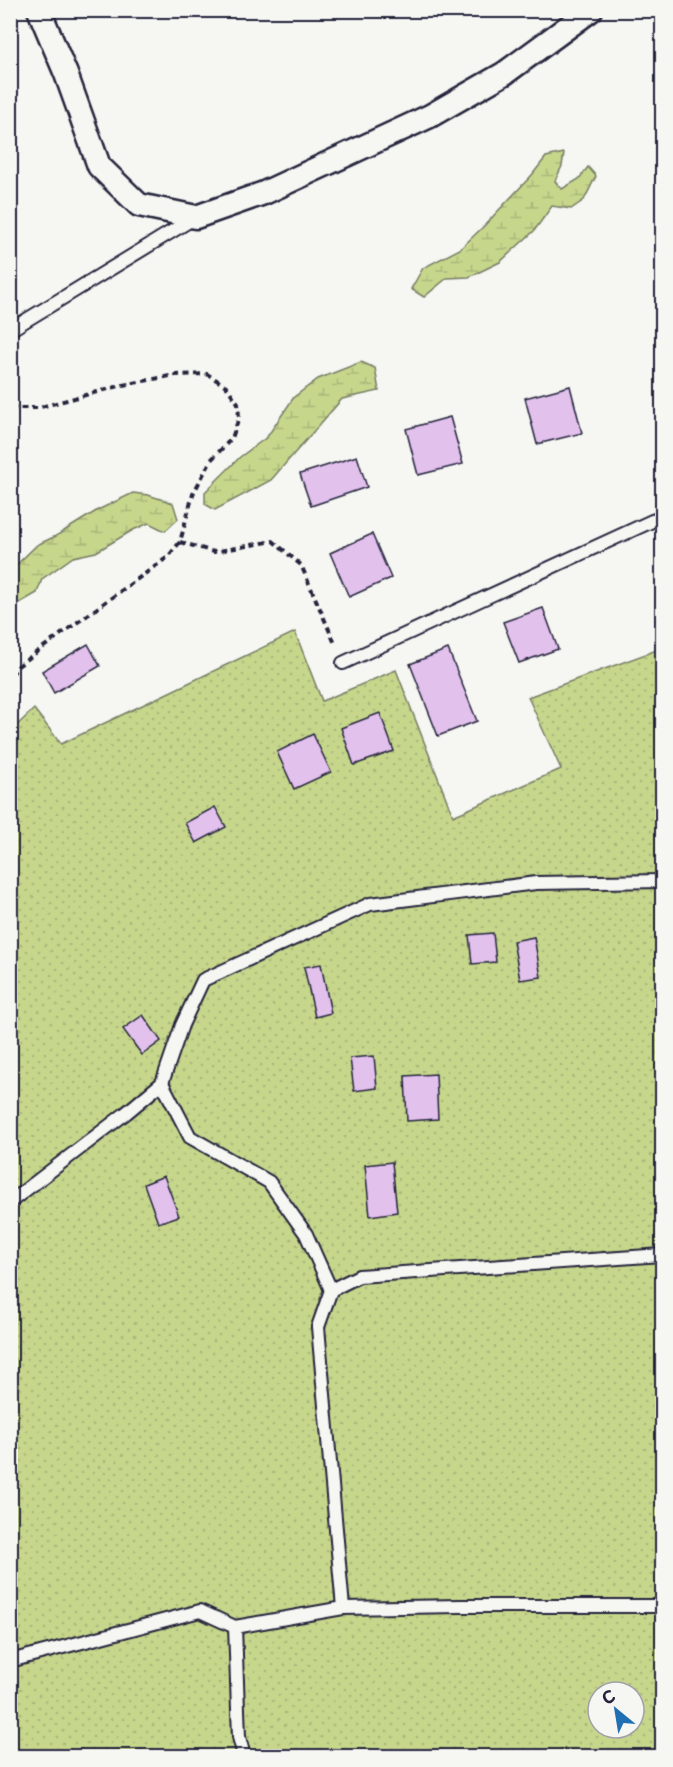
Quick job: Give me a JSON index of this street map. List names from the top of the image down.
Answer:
{
  "north": "top left"
}
